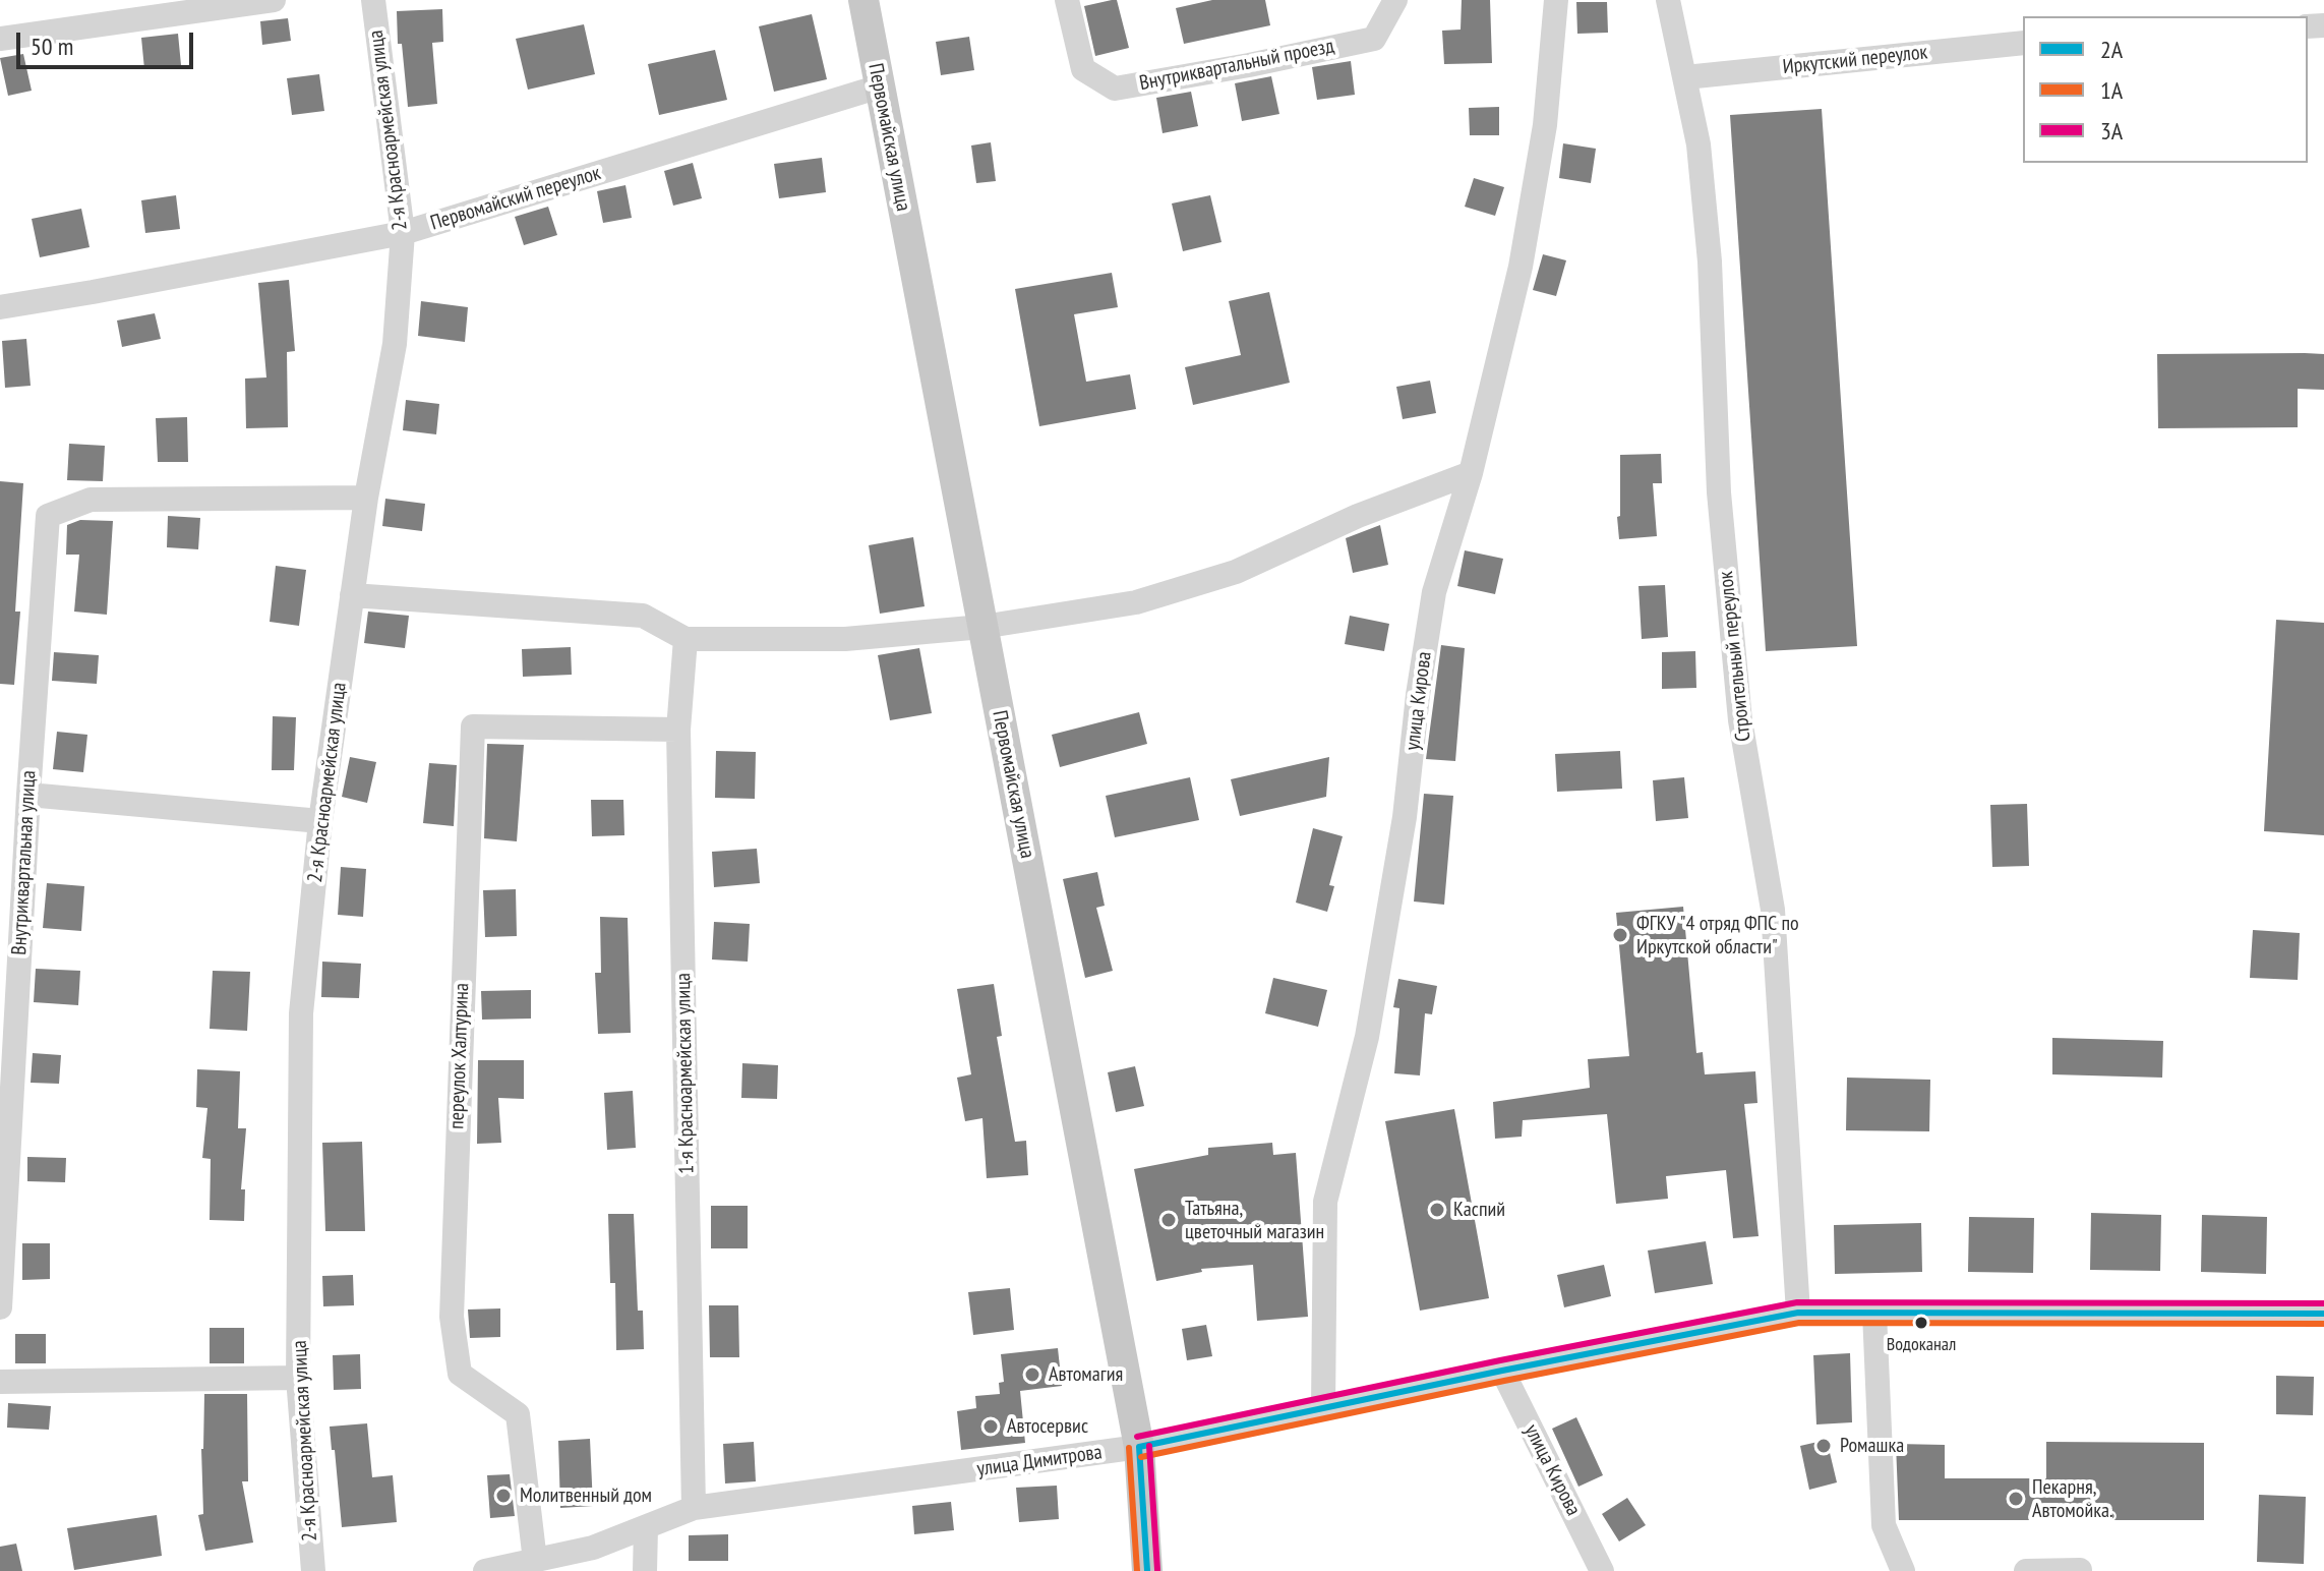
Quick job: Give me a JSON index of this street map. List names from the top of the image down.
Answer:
{
  "streets": {
    "main road": ["Первомайская улица"],
    "street": [
      "Иркутский переулок",
      "Внутриквартальный проезд",
      "2-я Красноармейская улица",
      "Первомайский переулок",
      "Строительный переулок",
      "улица Кирова",
      "Внутриквартальная улица",
      "переулок Халтурина",
      "1-я Красноармейская улица",
      "улица Димитрова"
    ]
  },
  "crossings": [
    ["Иркутский переулок", "Строительный переулок"],
    ["2-я Красноармейская улица", "Первомайский переулок"],
    ["2-я Красноармейская улица", "Внутриквартальная улица"],
    ["Первомайская улица", "Первомайский переулок"],
    ["Первомайская улица", "улица Димитрова"],
    ["Строительный переулок", "улица Димитрова"],
    ["улица Кирова", "улица Димитрова"],
    ["переулок Халтурина", "1-я Красноармейская улица"],
    ["переулок Халтурина", "улица Димитрова"],
    ["1-я Красноармейская улица", "улица Димитрова"]
  ],
  "places": [
    "ФГКУ \"4 отряд ФПС по Иркутской области\"",
    "Каспий",
    "Татьяна, цветочный магазин",
    "Водоканал",
    "Автомагия",
    "Автосервис",
    "Ромашка",
    "Молитвенный дом",
    "Пекарня, Автомойка."
  ],
  "lines": ["transit line 3А", "transit line 2А", "transit line 1А"],
  "legend": ["2А", "1А", "3А"],
  "scale_bar": "50 m"
}
